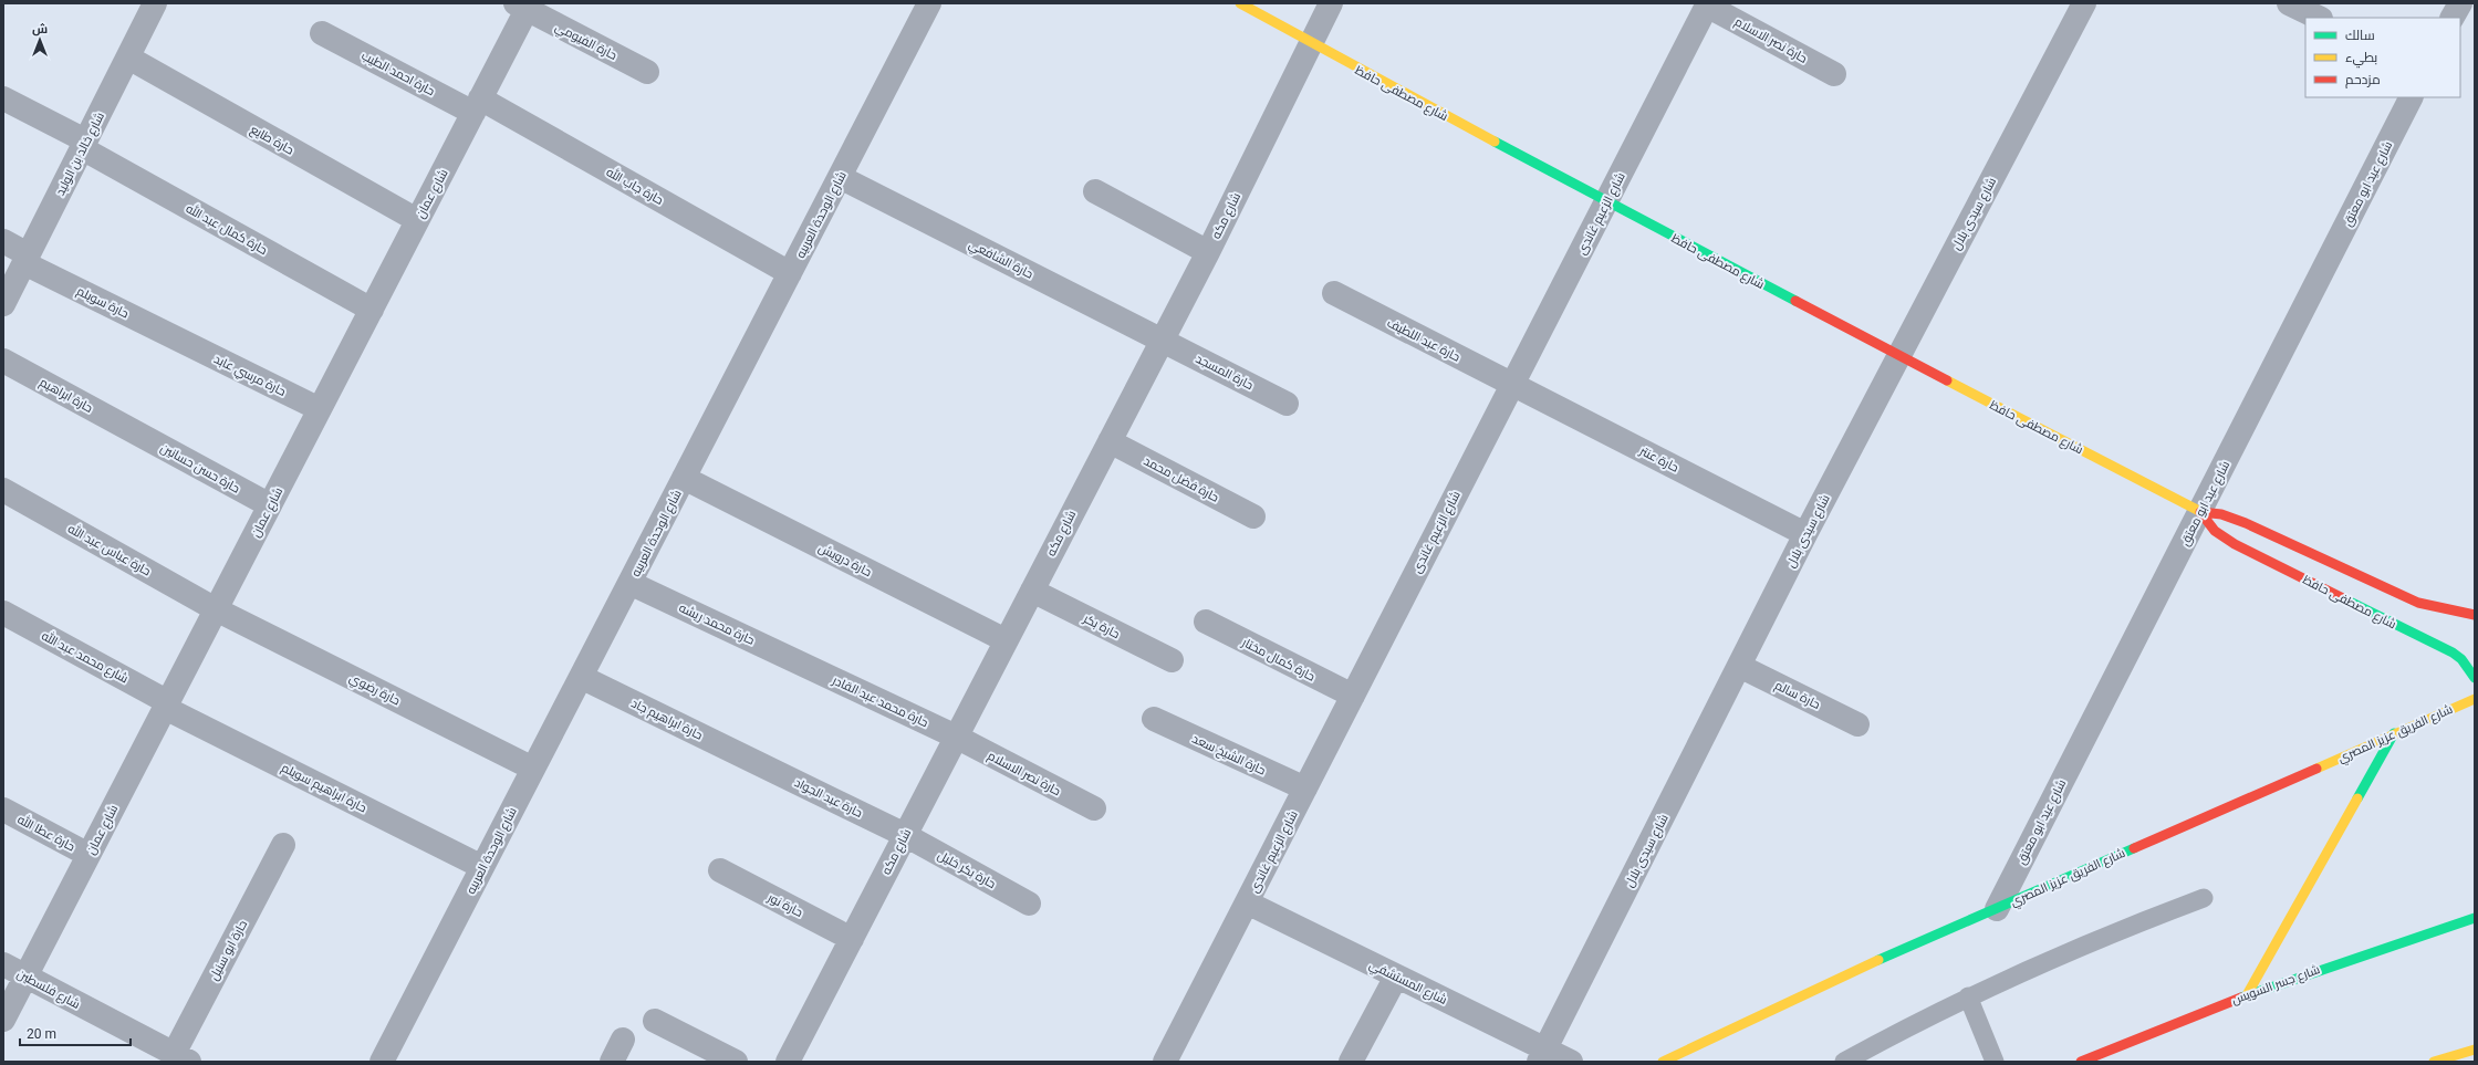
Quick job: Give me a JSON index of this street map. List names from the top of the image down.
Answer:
{
  "streets": {
    "street": [
      "حارة نصر الاسلام",
      "حارة الفيومي",
      "حارة احمد الطيب",
      "شارع مصطفى حافظ",
      "حارة طايع",
      "شارع خالد بن الوليد",
      "شارع عيد ابو معتق",
      "حارة جاب الله",
      "شارع عمان",
      "شارع الزعيم غاندى",
      "شارع سيدى بلال",
      "شارع الوحدة العربيه",
      "شارع مكه",
      "حارة كمال عبد الله",
      "حارة الشافعي",
      "حارة سويلم",
      "حارة عبد اللطيف",
      "حارة المسجد",
      "حارة مرسي عابد",
      "حارة ابراهيم",
      "حارة عنتر",
      "حارة حسن حسانين",
      "حارة فضل محمد",
      "حارة عباس عبد الله",
      "حارة درويش",
      "حارة محمد ريشه",
      "حارة بكر",
      "شارع محمد عبد الله",
      "حارة كمال مختار",
      "حارة رضوي",
      "حارة سالم",
      "حارة محمد عبد القادر",
      "حارة ابراهيم جاد",
      "شارع الفريق عزيز المصري",
      "حارة الشيخ سعد",
      "حارة ابراهيم سويلم",
      "حارة عبد الجواد",
      "حارة عطا الله",
      "حارة بكر خليل",
      "حارة نور",
      "حارة ابو سنيل",
      "شارع المستشفي",
      "شارع جسر السويس",
      "شارع فلسطين"
    ]
  },
  "crossings": [
    ["حارة نصر الاسلام", "شارع الزعيم غاندى"],
    ["حارة نصر الاسلام", "شارع مكه"],
    ["حارة نصر الاسلام", "حارة محمد عبد القادر"],
    ["حارة الفيومي", "شارع عمان"],
    ["حارة احمد الطيب", "حارة جاب الله"],
    ["حارة احمد الطيب", "شارع عمان"],
    ["شارع مصطفى حافظ", "شارع عيد ابو معتق"],
    ["شارع مصطفى حافظ", "شارع الزعيم غاندى"],
    ["شارع مصطفى حافظ", "شارع سيدى بلال"],
    ["شارع مصطفى حافظ", "شارع مكه"],
    ["حارة طايع", "شارع خالد بن الوليد"],
    ["حارة طايع", "شارع عمان"],
    ["شارع خالد بن الوليد", "حارة كمال عبد الله"],
    ["شارع خالد بن الوليد", "حارة سويلم"],
    ["شارع عيد ابو معتق", "شارع الفريق عزيز المصري"],
    ["حارة جاب الله", "شارع عمان"],
    ["حارة جاب الله", "شارع الوحدة العربيه"],
    ["شارع عمان", "حارة كمال عبد الله"],
    ["شارع عمان", "حارة مرسي عابد"],
    ["شارع عمان", "حارة حسن حسانين"],
    ["شارع عمان", "حارة عباس عبد الله"],
    ["شارع عمان", "شارع محمد عبد الله"],
    ["شارع عمان", "حارة رضوي"],
    ["شارع عمان", "حارة ابراهيم سويلم"],
    ["شارع عمان", "حارة عطا الله"],
    ["شارع عمان", "شارع فلسطين"],
    ["شارع الزعيم غاندى", "حارة عبد اللطيف"],
    ["شارع الزعيم غاندى", "حارة عنتر"],
    ["شارع الزعيم غاندى", "حارة كمال مختار"],
    ["شارع الزعيم غاندى", "حارة الشيخ سعد"],
    ["شارع الزعيم غاندى", "شارع المستشفي"],
    ["شارع سيدى بلال", "حارة عنتر"],
    ["شارع سيدى بلال", "حارة سالم"],
    ["شارع سيدى بلال", "شارع المستشفي"],
    ["شارع الوحدة العربيه", "حارة الشافعي"],
    ["شارع الوحدة العربيه", "حارة درويش"],
    ["شارع الوحدة العربيه", "حارة محمد ريشه"],
    ["شارع الوحدة العربيه", "حارة رضوي"],
    ["شارع الوحدة العربيه", "حارة ابراهيم جاد"],
    ["شارع الوحدة العربيه", "حارة ابراهيم سويلم"],
    ["شارع مكه", "حارة الشافعي"],
    ["شارع مكه", "حارة المسجد"],
    ["شارع مكه", "حارة فضل محمد"],
    ["شارع مكه", "حارة درويش"],
    ["شارع مكه", "حارة بكر"],
    ["شارع مكه", "حارة محمد عبد القادر"],
    ["شارع مكه", "حارة عبد الجواد"],
    ["شارع مكه", "حارة بكر خليل"],
    ["شارع مكه", "حارة نور"],
    ["حارة الشافعي", "حارة المسجد"],
    ["حارة سويلم", "حارة مرسي عابد"],
    ["حارة عبد اللطيف", "حارة عنتر"],
    ["حارة ابراهيم", "حارة حسن حسانين"],
    ["حارة عباس عبد الله", "حارة رضوي"],
    ["حارة محمد ريشه", "حارة محمد عبد القادر"],
    ["شارع محمد عبد الله", "حارة ابراهيم سويلم"],
    ["حارة ابراهيم جاد", "حارة عبد الجواد"],
    ["حارة عبد الجواد", "حارة بكر خليل"],
    ["حارة ابو سنيل", "شارع فلسطين"]
  ],
  "legend": ["سالك", "بطيء", "مزدحم"],
  "scale_bar": "20 m",
  "north": "top"
}
